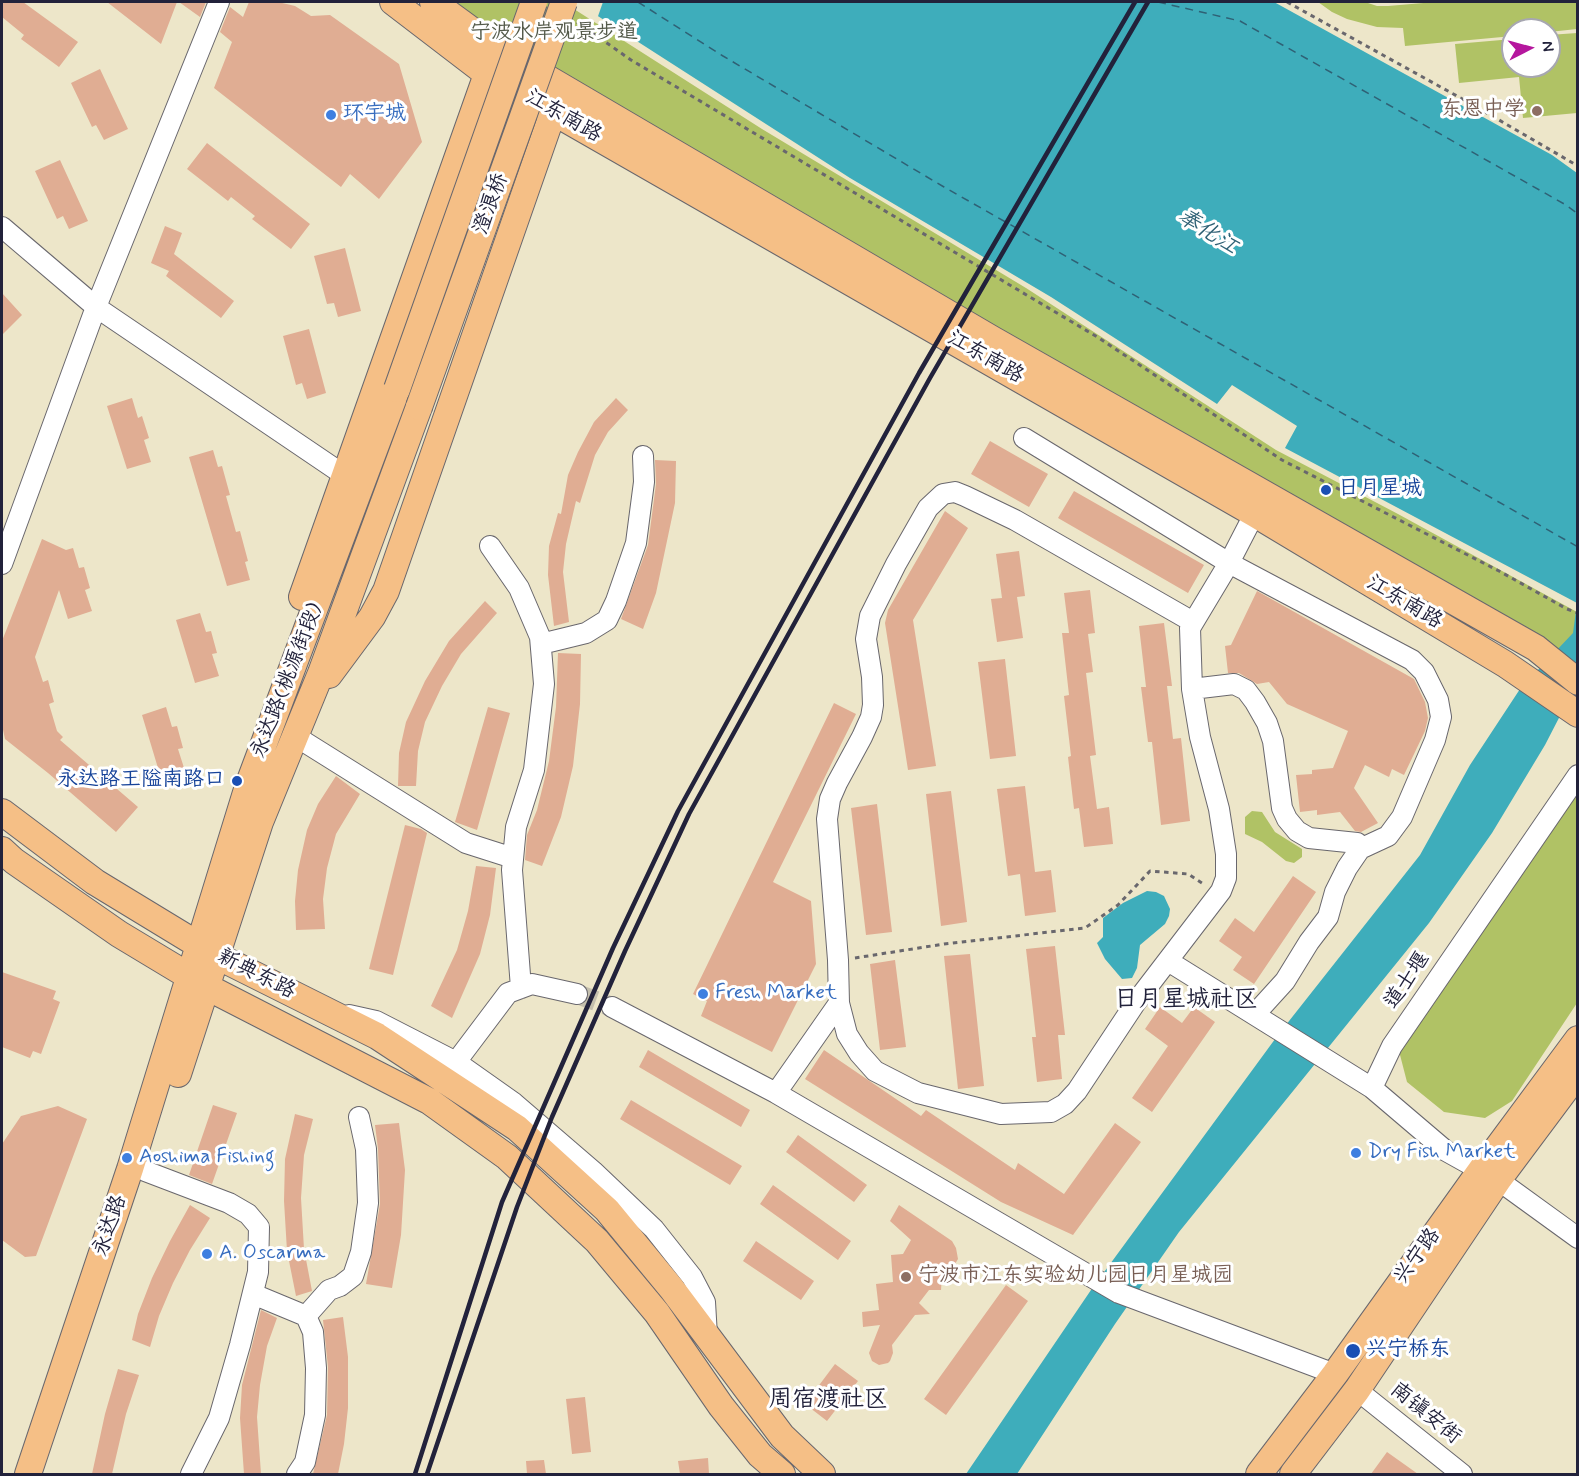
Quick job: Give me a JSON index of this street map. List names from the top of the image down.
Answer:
{
  "streets": {
    "main road": [
      "江东南路",
      "澄浪桥",
      "永达路(桃源街段)",
      "新典东路",
      "永达路",
      "兴宁路"
    ],
    "street": ["道士堰", "南镇安街"]
  },
  "crossings": [
    ["澄浪桥", "永达路(桃源街段)"],
    ["永达路(桃源街段)", "新典东路"],
    ["永达路(桃源街段)", "永达路"],
    ["新典东路", "永达路"],
    ["兴宁路", "南镇安街"]
  ],
  "districts": ["日月星城社区", "周宿渡社区"],
  "water": ["奉化江"],
  "parks": ["宁波水岸观景步道"],
  "places": [
    "东恩中学",
    "环宇城",
    "日月星城",
    "永达路王隘南路口",
    "Fresh Market",
    "Dry Fish Market",
    "Aoshima Fishing",
    "A. Oscarma",
    "宁波市江东实验幼儿园日月星城园",
    "兴宁桥东"
  ],
  "north": "right"
}
